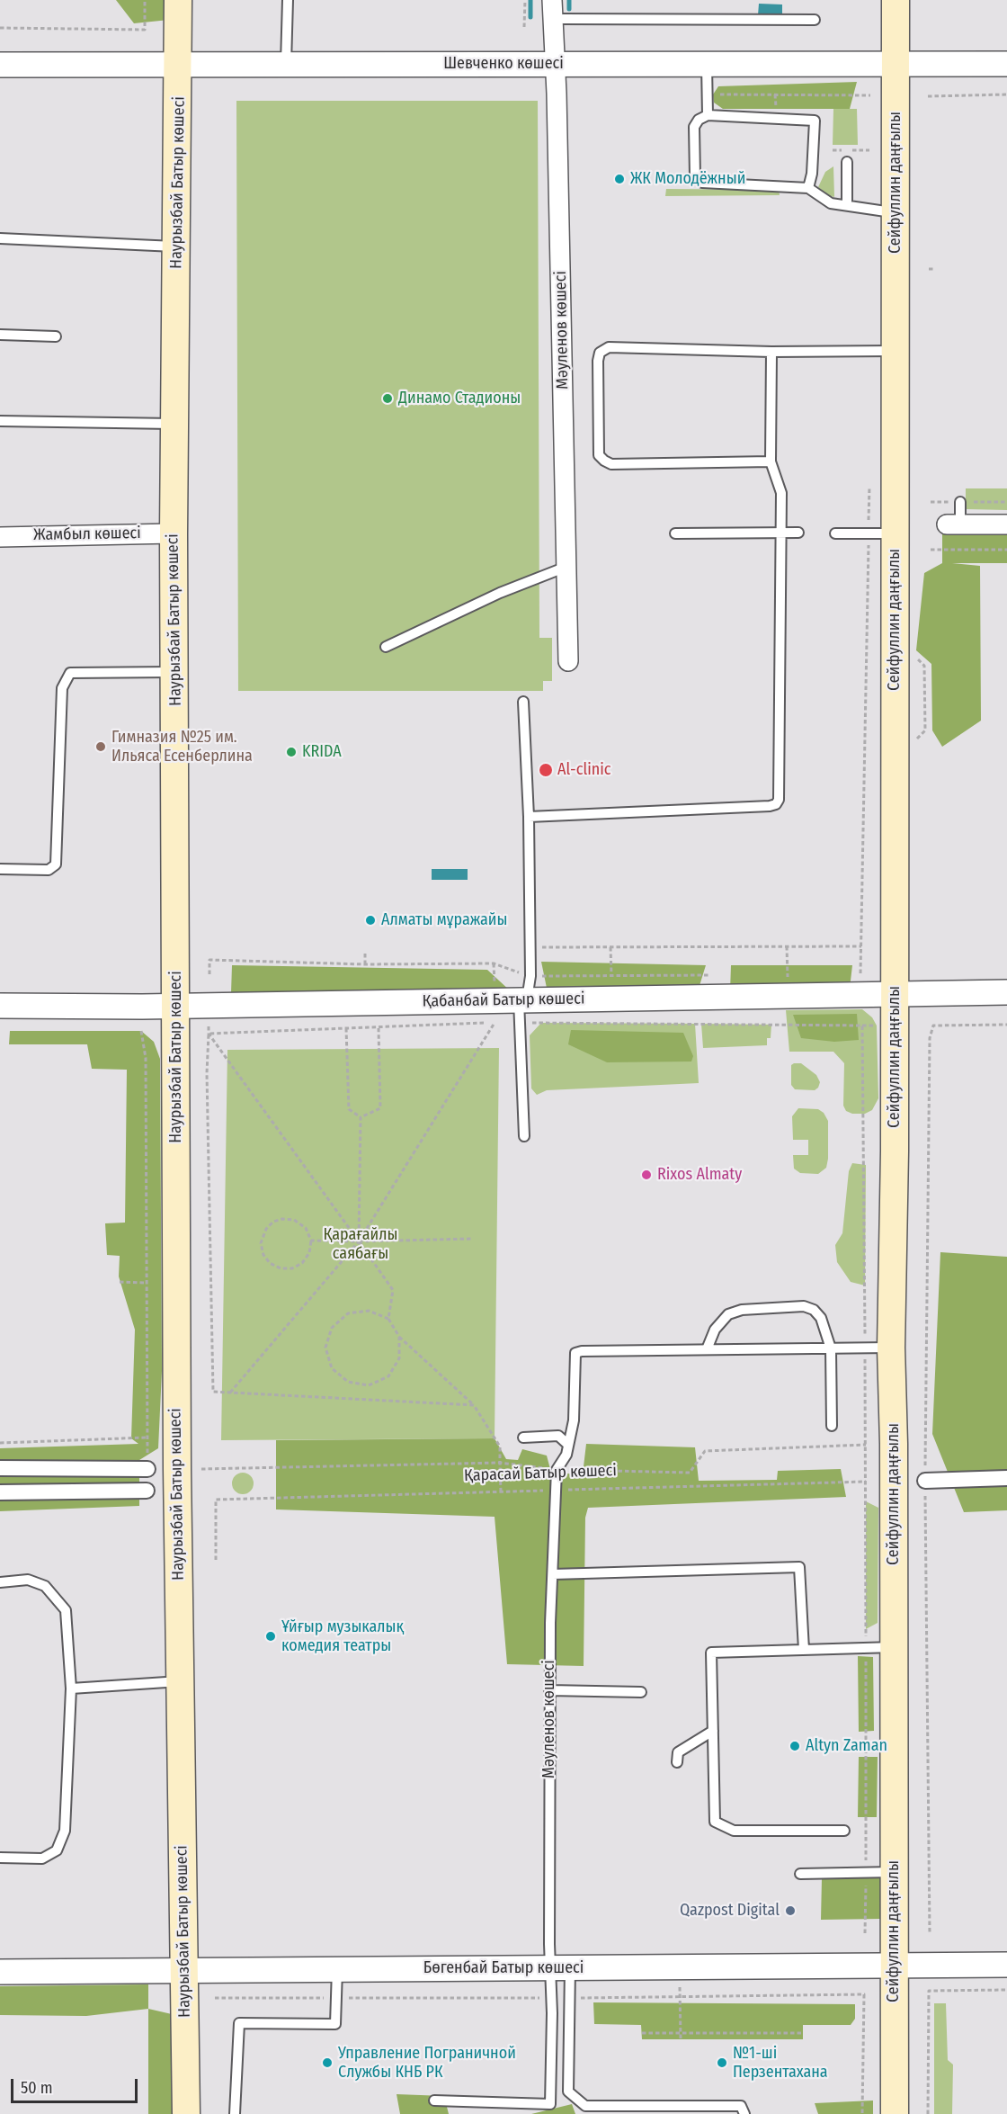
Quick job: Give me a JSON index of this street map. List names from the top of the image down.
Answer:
{
  "streets": {
    "main road": ["Наурызбай Батыр көшесі", "Сейфуллин даңғылы"],
    "street": [
      "Шевченко көшесі",
      "Мәуленов көшесі",
      "Жамбыл көшесі",
      "Қабанбай Батыр көшесі",
      "Бөгенбай Батыр көшесі"
    ],
    "path": ["Қарасай Батыр көшесі"]
  },
  "crossings": [
    ["Шевченко көшесі", "Наурызбай Батыр көшесі"],
    ["Шевченко көшесі", "Сейфуллин даңғылы"],
    ["Шевченко көшесі", "Мәуленов көшесі"],
    ["Наурызбай Батыр көшесі", "Жамбыл көшесі"],
    ["Наурызбай Батыр көшесі", "Қабанбай Батыр көшесі"],
    ["Наурызбай Батыр көшесі", "Бөгенбай Батыр көшесі"],
    ["Сейфуллин даңғылы", "Қабанбай Батыр көшесі"],
    ["Сейфуллин даңғылы", "Бөгенбай Батыр көшесі"],
    ["Мәуленов көшесі", "Қарасай Батыр көшесі"],
    ["Мәуленов көшесі", "Бөгенбай Батыр көшесі"]
  ],
  "parks": ["Қарағайлы саябағы"],
  "places": [
    "ЖК Молодёжный",
    "Динамо Стадионы",
    "Гимназия №25 им. Ильяса Есенберлина",
    "KRIDA",
    "Al-clinic",
    "Алматы мұражайы",
    "Rixos Almaty",
    "Ұйғыр музыкалық комедия театры",
    "Altyn Zaman",
    "Qazpost Digital",
    "Управление Пограничной Службы КНБ РК",
    "№1-ші Перзентахана"
  ],
  "scale_bar": "50 m"
}
